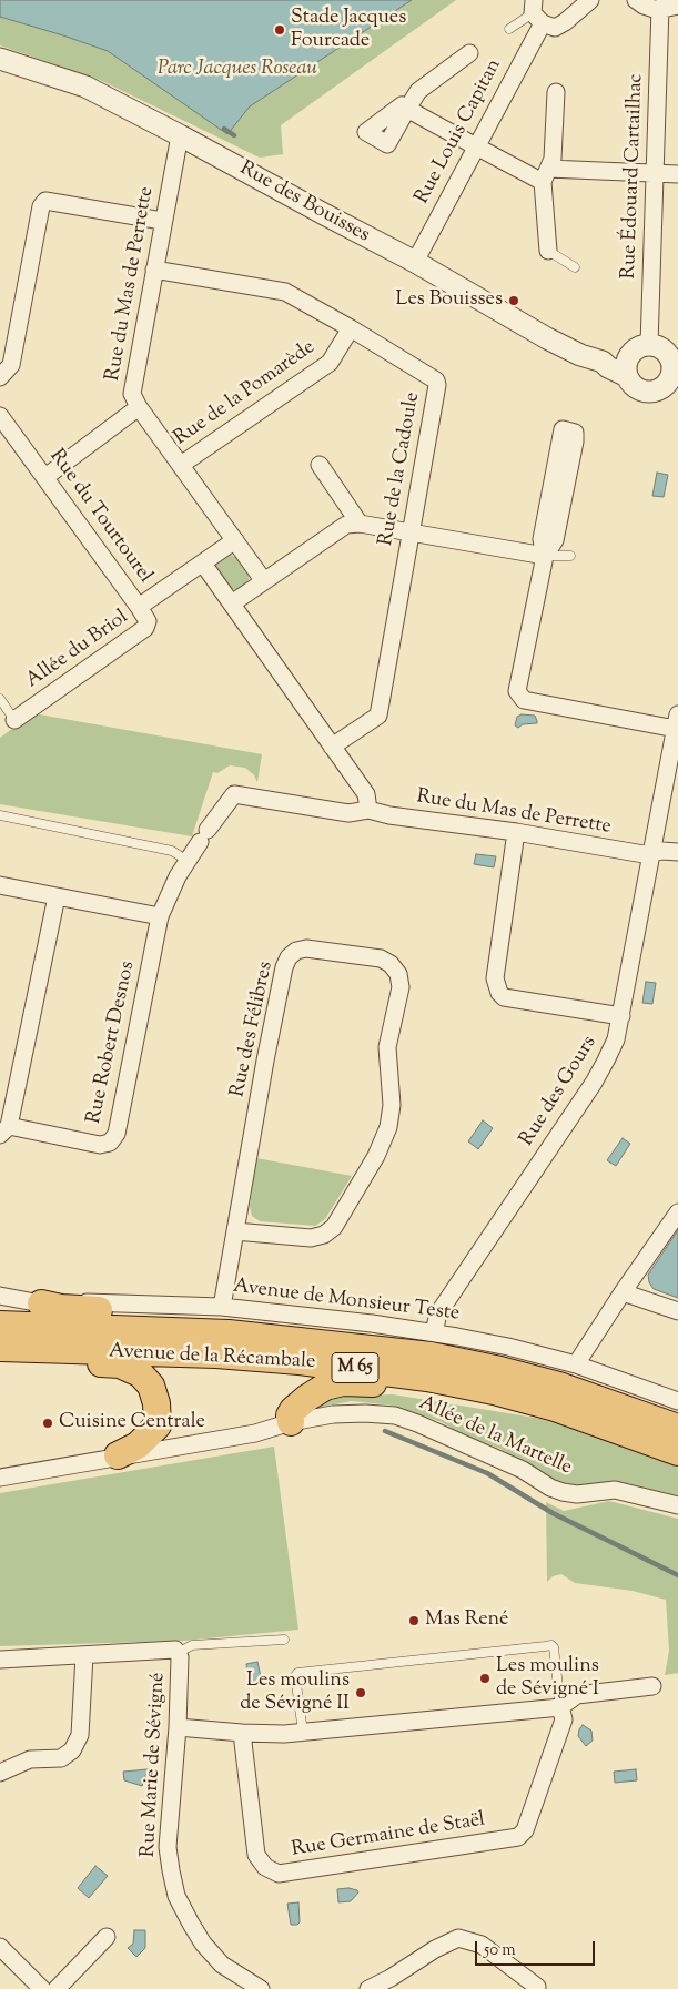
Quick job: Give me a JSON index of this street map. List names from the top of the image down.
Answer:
{
  "streets": {
    "main road": ["Avenue de la Récambale", "M 65"],
    "street": [
      "Rue Louis Capitan",
      "Rue Édouard Cartailhac",
      "Rue des Bouisses",
      "Rue du Mas de Perrette",
      "Rue de la Pomarède",
      "Rue de la Cadoule",
      "Rue du Tourtourel",
      "Allée du Briol",
      "Rue des Félibres",
      "Rue Robert Desnos",
      "Rue des Gours",
      "Avenue de Monsieur Teste",
      "Allée de la Martelle",
      "Rue Marie de Sévigné",
      "Rue Germaine de Staël"
    ]
  },
  "crossings": [
    ["Rue Louis Capitan", "Rue des Bouisses"],
    ["Rue Édouard Cartailhac", "Rue des Bouisses"],
    ["Rue des Bouisses", "Rue du Mas de Perrette"],
    ["Rue du Mas de Perrette", "Rue de la Pomarède"],
    ["Rue du Mas de Perrette", "Rue de la Cadoule"],
    ["Rue du Mas de Perrette", "Rue des Gours"],
    ["Rue de la Pomarède", "Rue de la Cadoule"],
    ["Rue du Tourtourel", "Allée du Briol"],
    ["Rue des Félibres", "Avenue de Monsieur Teste"],
    ["Rue des Gours", "Avenue de Monsieur Teste"]
  ],
  "parks": ["Parc Jacques Roseau"],
  "places": [
    "Stade Jacques Fourcade",
    "Les Bouisses",
    "Cuisine Centrale",
    "Mas René",
    "Les moulins de Sévigné I",
    "Les moulins de Sévigné II"
  ],
  "scale_bar": "50 m"
}
